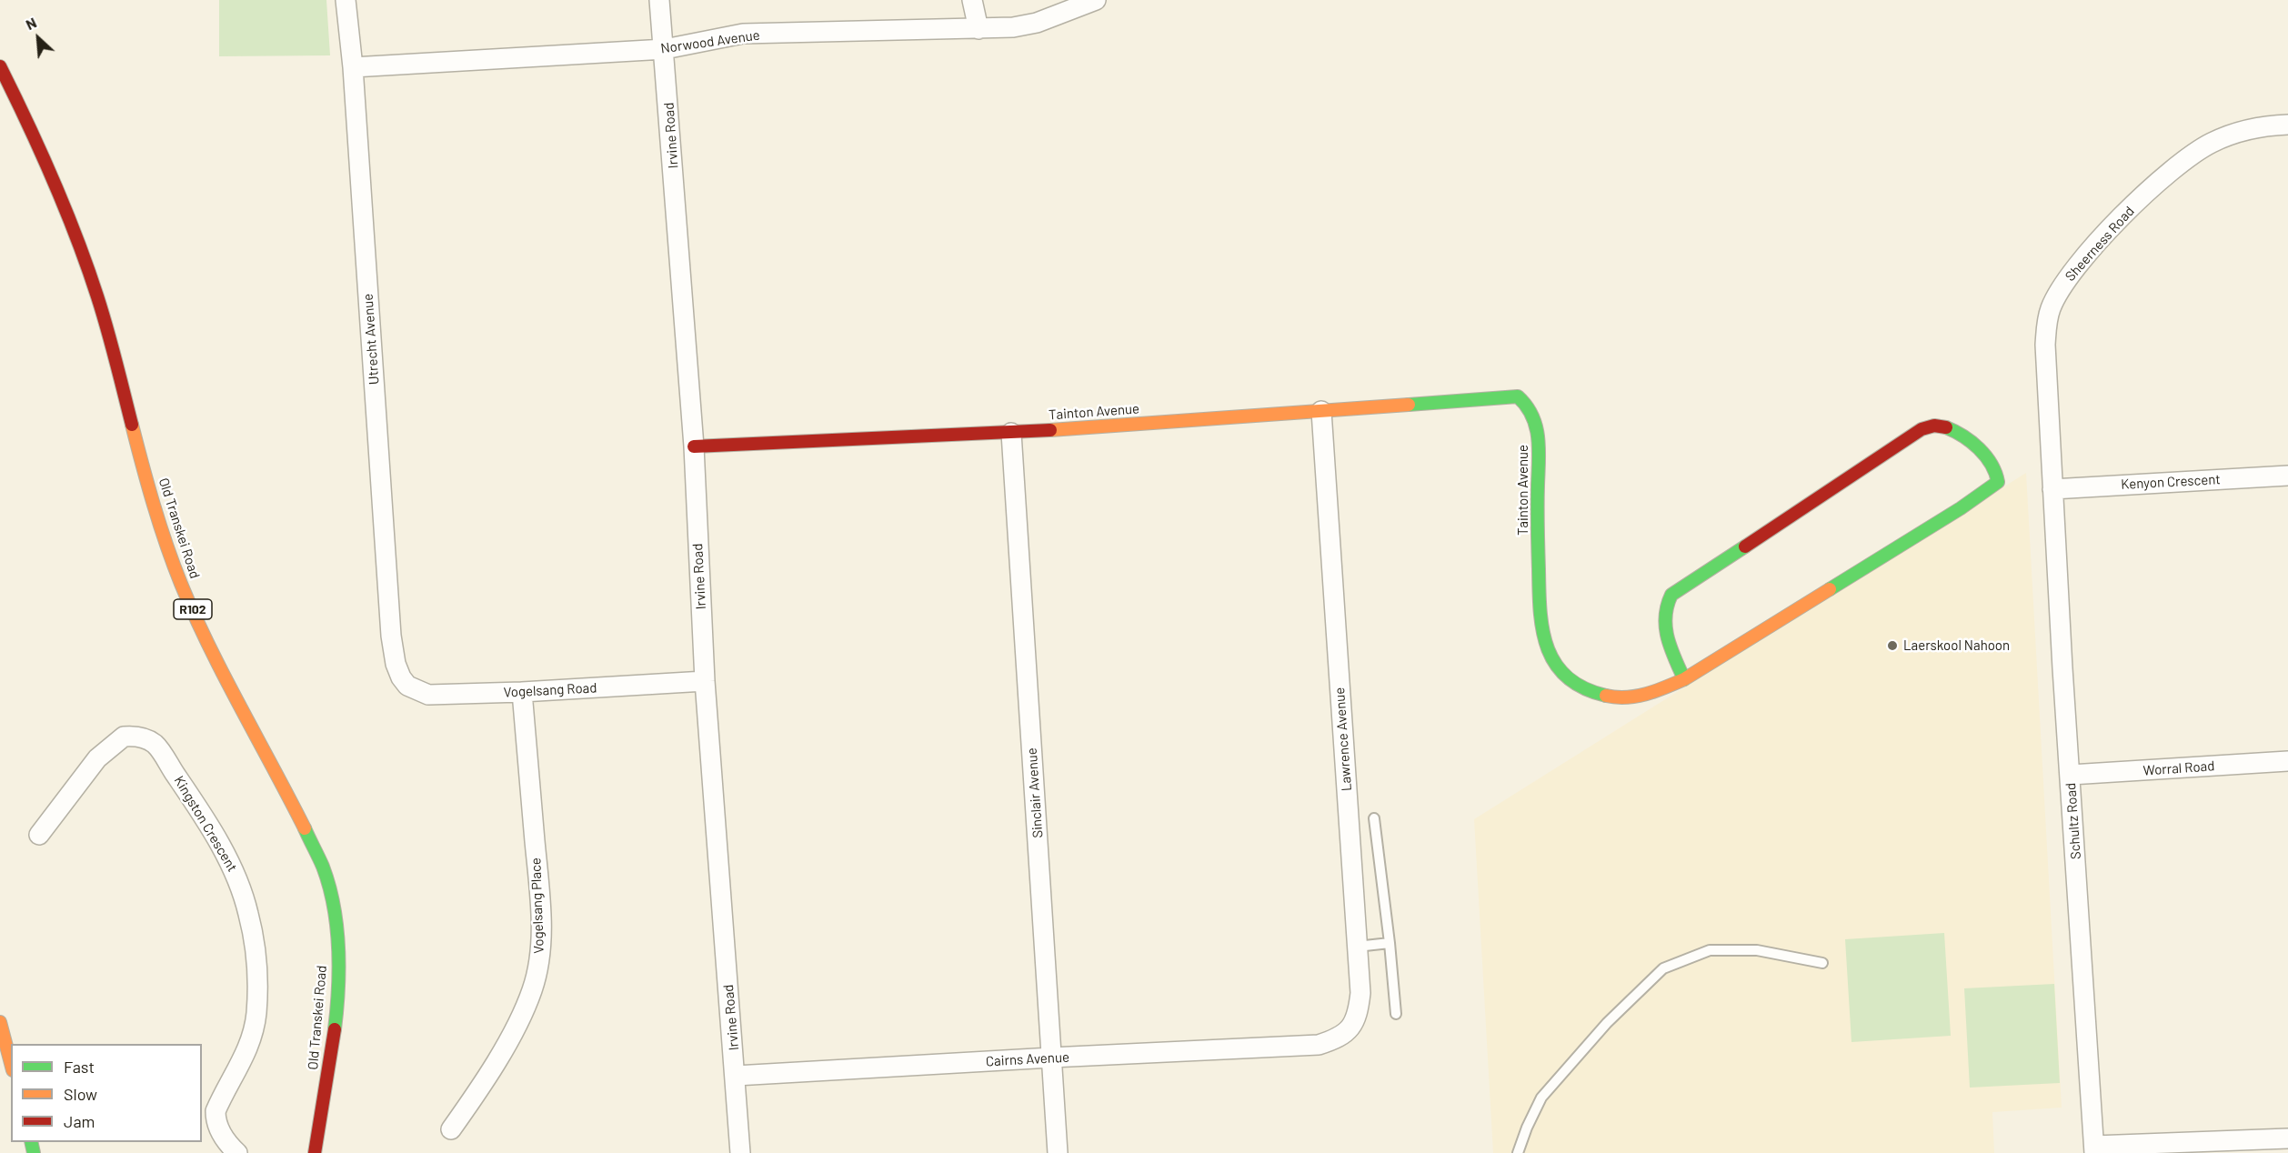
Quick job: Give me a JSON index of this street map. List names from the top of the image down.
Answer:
{
  "streets": {
    "main road": ["Tainton Avenue", "Old Transkei Road", "R102"],
    "street": [
      "Norwood Avenue",
      "Irvine Road",
      "Sheerness Road",
      "Utrecht Avenue",
      "Kenyon Crescent",
      "Vogelsang Road",
      "Lawrence Avenue",
      "Worral Road",
      "Sinclair Avenue",
      "Schultz Road",
      "Kingston Crescent",
      "Vogelsang Place",
      "Cairns Avenue"
    ]
  },
  "crossings": [
    ["Norwood Avenue", "Irvine Road"],
    ["Norwood Avenue", "Utrecht Avenue"],
    ["Irvine Road", "Tainton Avenue"],
    ["Irvine Road", "Vogelsang Road"],
    ["Irvine Road", "Cairns Avenue"],
    ["Sheerness Road", "Kenyon Crescent"],
    ["Sheerness Road", "Schultz Road"],
    ["Utrecht Avenue", "Vogelsang Road"],
    ["Tainton Avenue", "Lawrence Avenue"],
    ["Tainton Avenue", "Sinclair Avenue"],
    ["Kenyon Crescent", "Schultz Road"],
    ["Vogelsang Road", "Vogelsang Place"],
    ["Lawrence Avenue", "Cairns Avenue"],
    ["Worral Road", "Schultz Road"],
    ["Sinclair Avenue", "Cairns Avenue"]
  ],
  "places": ["Laerskool Nahoon"],
  "legend": ["Fast", "Slow", "Jam"],
  "north": "top left"
}
